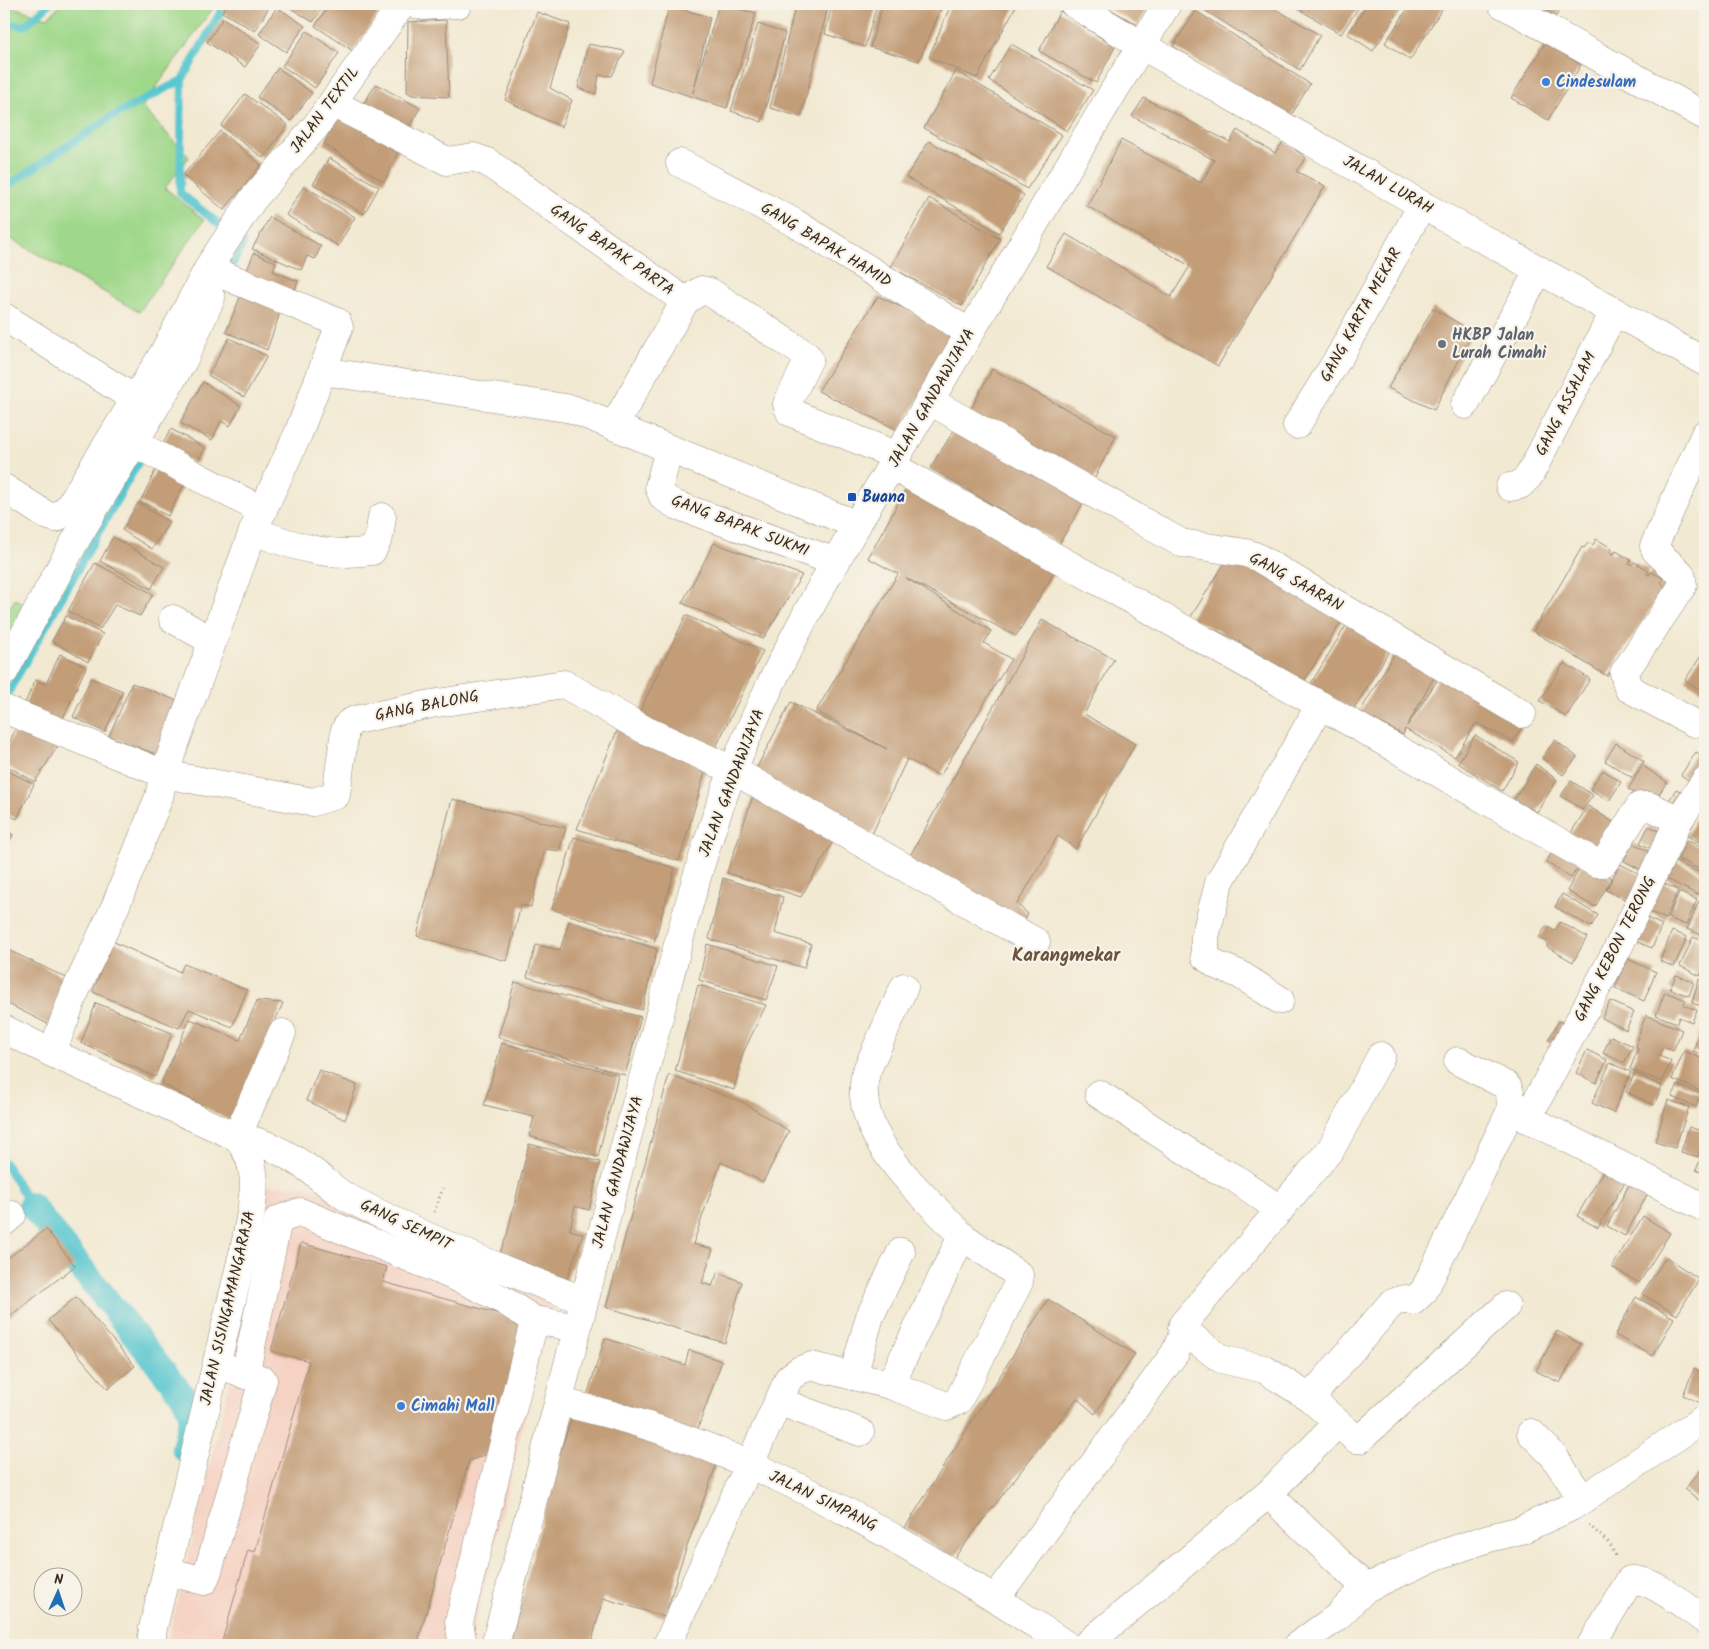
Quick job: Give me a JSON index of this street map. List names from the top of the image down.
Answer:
{
  "streets": {
    "street": [
      "JALAN TEXTIL",
      "JALAN LURAH",
      "GANG BAPAK HAMID",
      "GANG BAPAK PARTA",
      "GANG KARTA MEKAR",
      "JALAN GANDAWIJAYA",
      "GANG ASSALAM",
      "GANG BAPAK SUKMI",
      "GANG SAARAN",
      "GANG BALONG",
      "GANG KEBON TERONG",
      "GANG SEMPIT",
      "JALAN SISINGAMANGARAJA",
      "JALAN SIMPANG"
    ]
  },
  "crossings": [
    ["JALAN TEXTIL", "GANG BAPAK PARTA"],
    ["JALAN LURAH", "GANG KARTA MEKAR"],
    ["JALAN LURAH", "JALAN GANDAWIJAYA"],
    ["JALAN LURAH", "GANG ASSALAM"],
    ["GANG BAPAK HAMID", "JALAN GANDAWIJAYA"],
    ["GANG BAPAK PARTA", "JALAN GANDAWIJAYA"],
    ["JALAN GANDAWIJAYA", "GANG BAPAK SUKMI"],
    ["JALAN GANDAWIJAYA", "GANG SAARAN"],
    ["JALAN GANDAWIJAYA", "GANG BALONG"],
    ["JALAN GANDAWIJAYA", "GANG SEMPIT"],
    ["JALAN GANDAWIJAYA", "JALAN SIMPANG"],
    ["GANG SEMPIT", "JALAN SISINGAMANGARAJA"]
  ],
  "districts": ["Karangmekar"],
  "places": {
    "other": ["Cindesulam", "HKBP Jalan Lurah Cimahi", "Cimahi Mall"],
    "transit": ["Buana"]
  },
  "north": "top"
}
